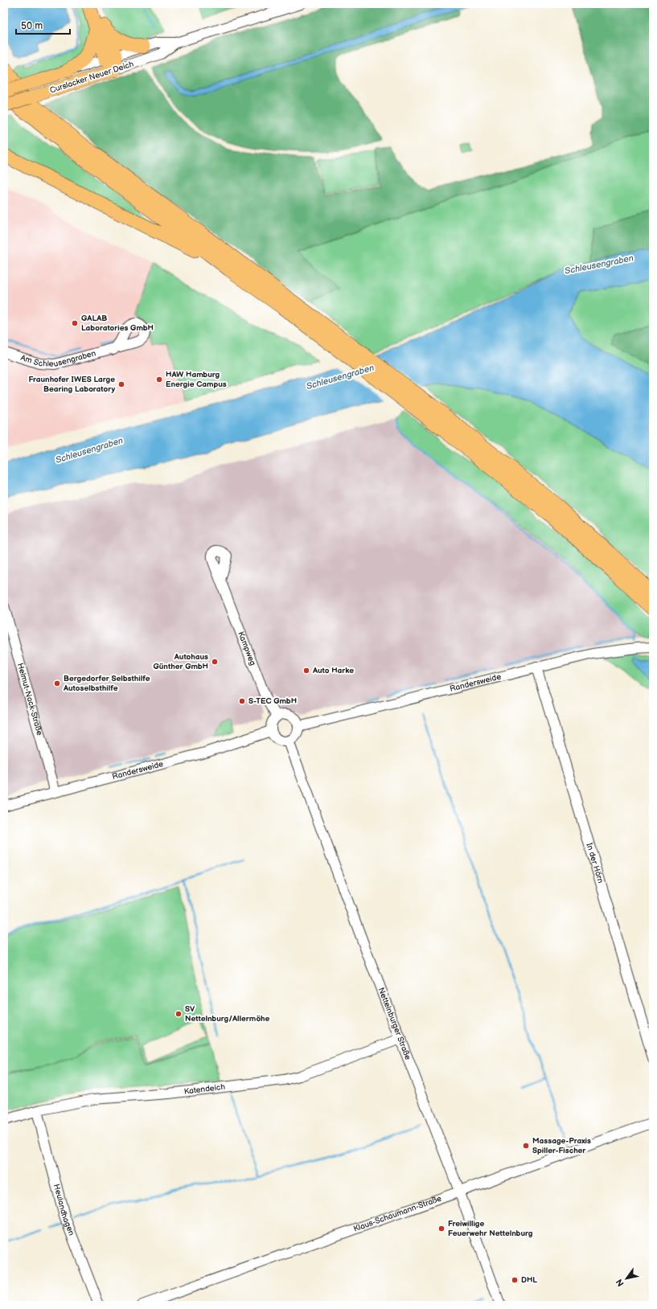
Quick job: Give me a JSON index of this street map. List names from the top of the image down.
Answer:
{
  "streets": {
    "main road": ["Curslacker Neuer Deich"],
    "street": [
      "Am Schleusengraben",
      "Kampweg",
      "Randersweide",
      "Helmut-Nack-Straße",
      "In der Hörn",
      "Nettelnburger Straße",
      "Katendeich",
      "Heulandhagen",
      "Klaus-Schaumann-Straße"
    ]
  },
  "crossings": [
    ["Kampweg", "Randersweide"],
    ["Kampweg", "Nettelnburger Straße"],
    ["Randersweide", "Helmut-Nack-Straße"],
    ["Randersweide", "In der Hörn"],
    ["Randersweide", "Nettelnburger Straße"],
    ["Nettelnburger Straße", "Katendeich"],
    ["Nettelnburger Straße", "Klaus-Schaumann-Straße"],
    ["Katendeich", "Heulandhagen"]
  ],
  "water": ["Schleusengraben"],
  "places": [
    "GALAB Laboratories GmbH",
    "HAW Hamburg Energie Campus",
    "Fraunhofer IWES Large Bearing Laboratory",
    "Autohaus Günther GmbH",
    "Auto Harke",
    "Bergedorfer Selbsthilfe Autoselbsthilfe",
    "S-TEC GmbH",
    "SV Nettelnburg/Allermöhe",
    "Massage-Praxis Spiller-Fischer",
    "Freiwillige Feuerwehr Nettelnburg",
    "DHL"
  ],
  "scale_bar": "50 m",
  "north": "bottom left"
}
